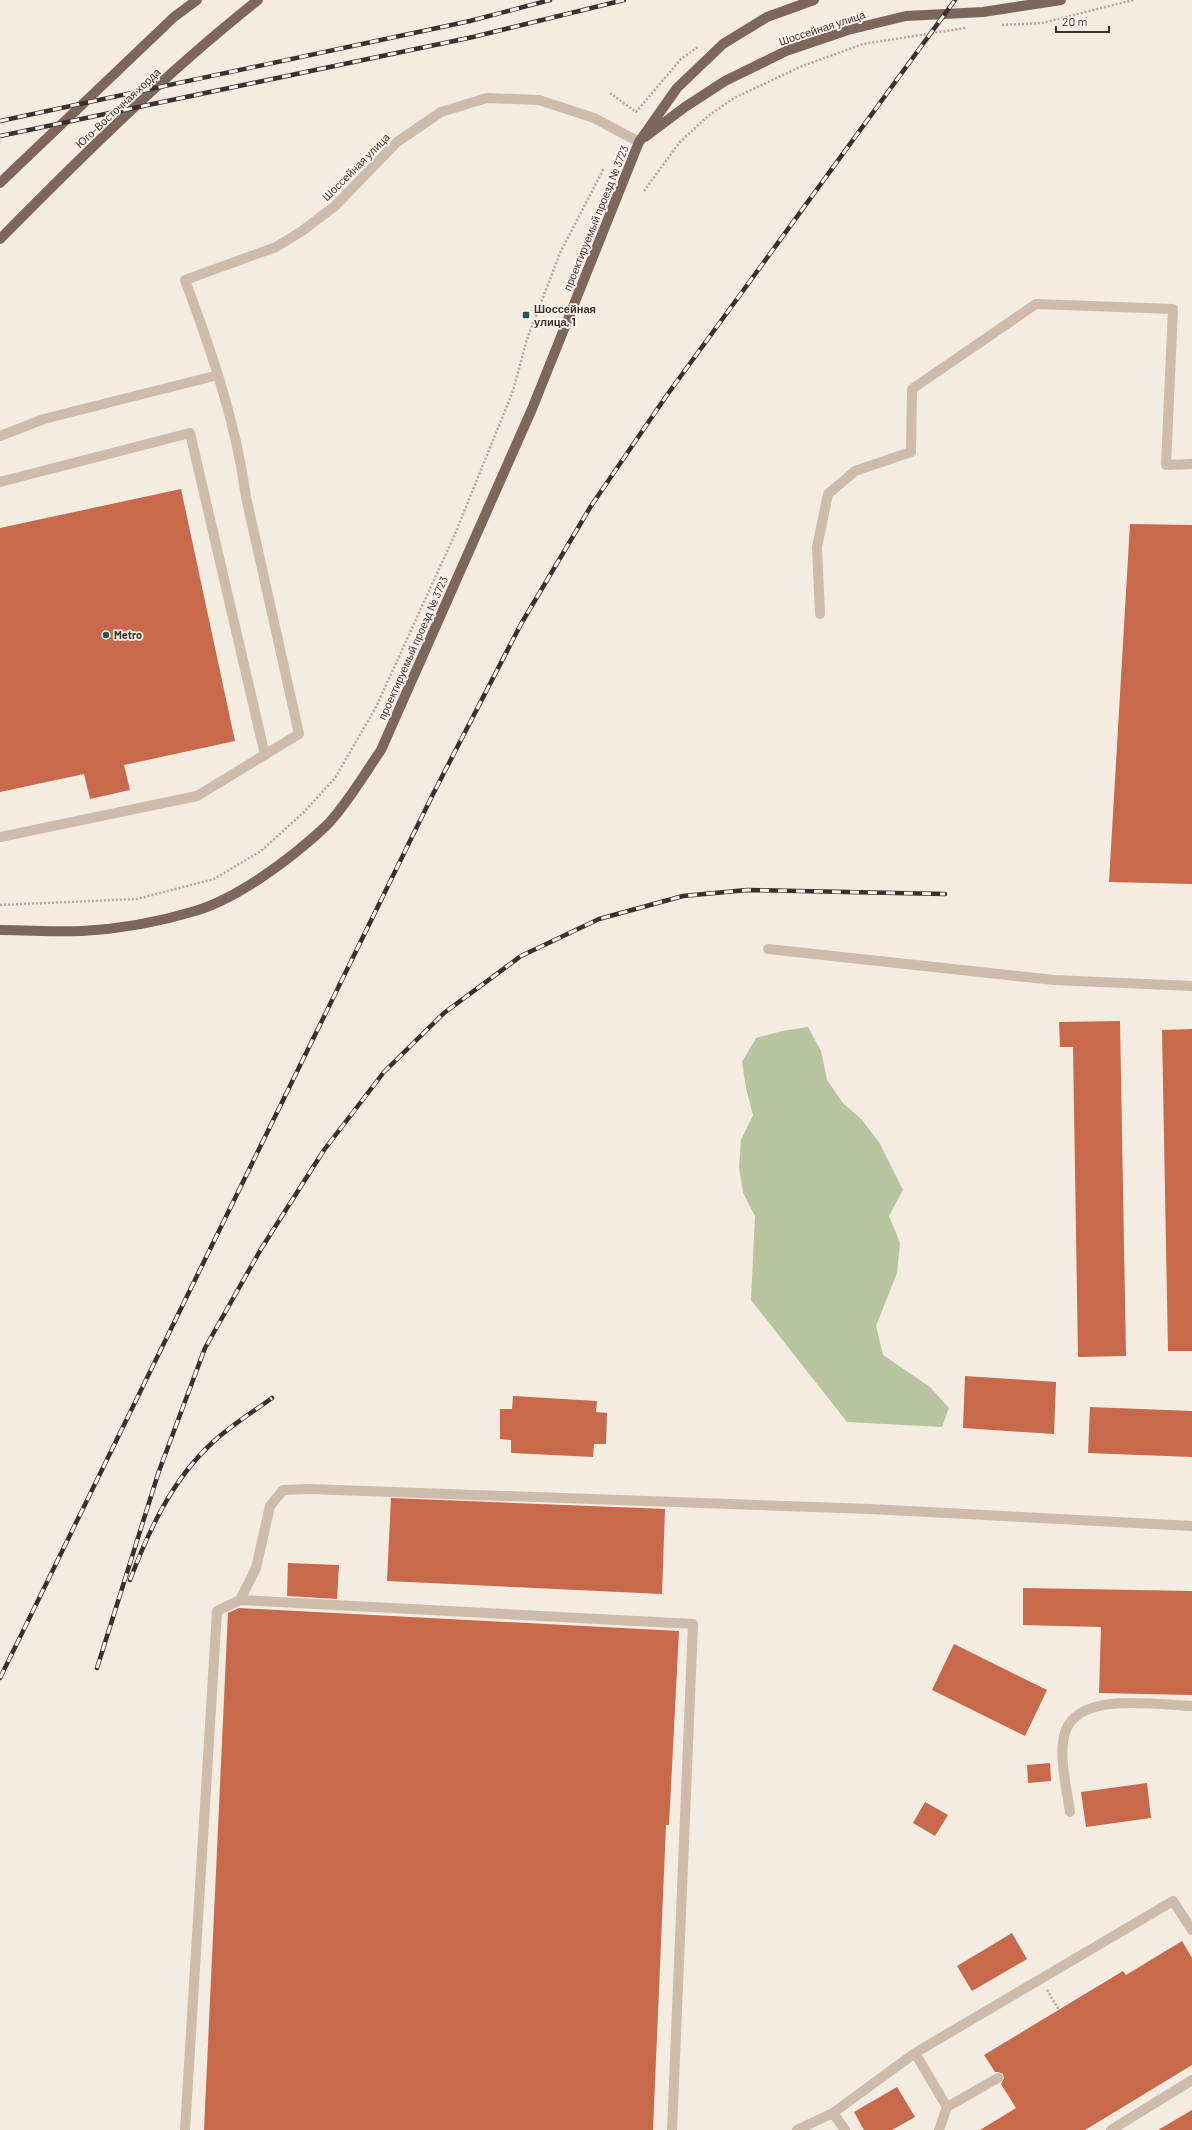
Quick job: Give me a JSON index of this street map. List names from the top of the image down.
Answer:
{
  "streets": {
    "main road": ["Шоссейная улица", "Юго-Восточная хорда", "проектируемый проезд № 3723"]
  },
  "crossings": [
    ["Шоссейная улица", "проектируемый проезд № 3723"]
  ],
  "places": {
    "transit": ["Шоссейная улица, 1"],
    "other": ["Metro"]
  },
  "scale_bar": "20 m"
}
